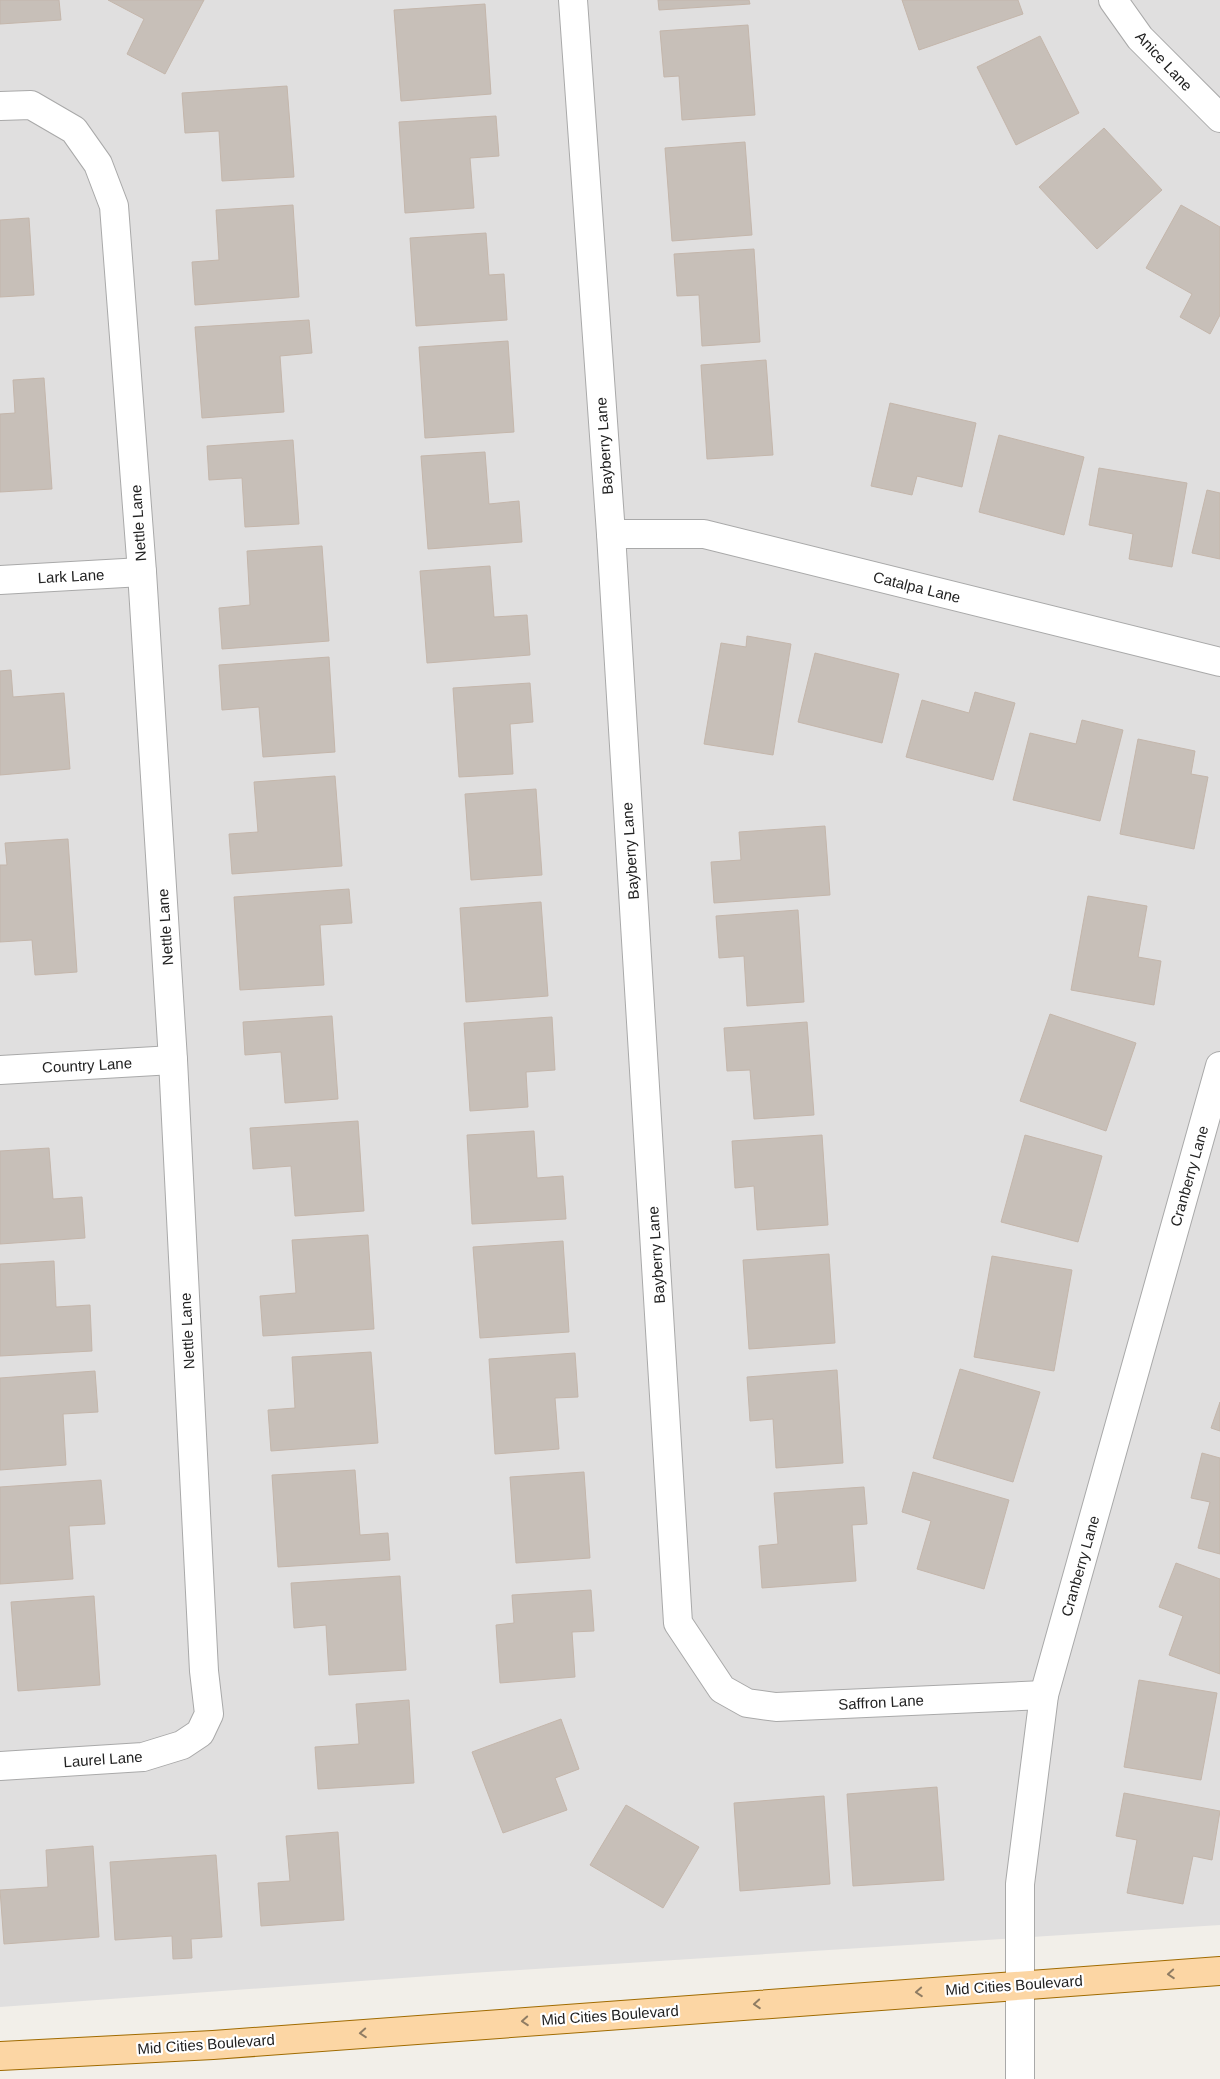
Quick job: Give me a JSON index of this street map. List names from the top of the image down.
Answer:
{
  "streets": {
    "main road": ["Mid Cities Boulevard"],
    "street": [
      "Anice Lane",
      "Bayberry Lane",
      "Nettle Lane",
      "Lark Lane",
      "Catalpa Lane",
      "Country Lane",
      "Cranberry Lane",
      "Saffron Lane",
      "Laurel Lane"
    ]
  },
  "crossings": [
    ["Bayberry Lane", "Catalpa Lane"],
    ["Bayberry Lane", "Saffron Lane"],
    ["Nettle Lane", "Lark Lane"],
    ["Nettle Lane", "Country Lane"],
    ["Nettle Lane", "Laurel Lane"],
    ["Cranberry Lane", "Saffron Lane"],
    ["Cranberry Lane", "Mid Cities Boulevard"]
  ],
  "one_way": ["Mid Cities Boulevard"]
}
